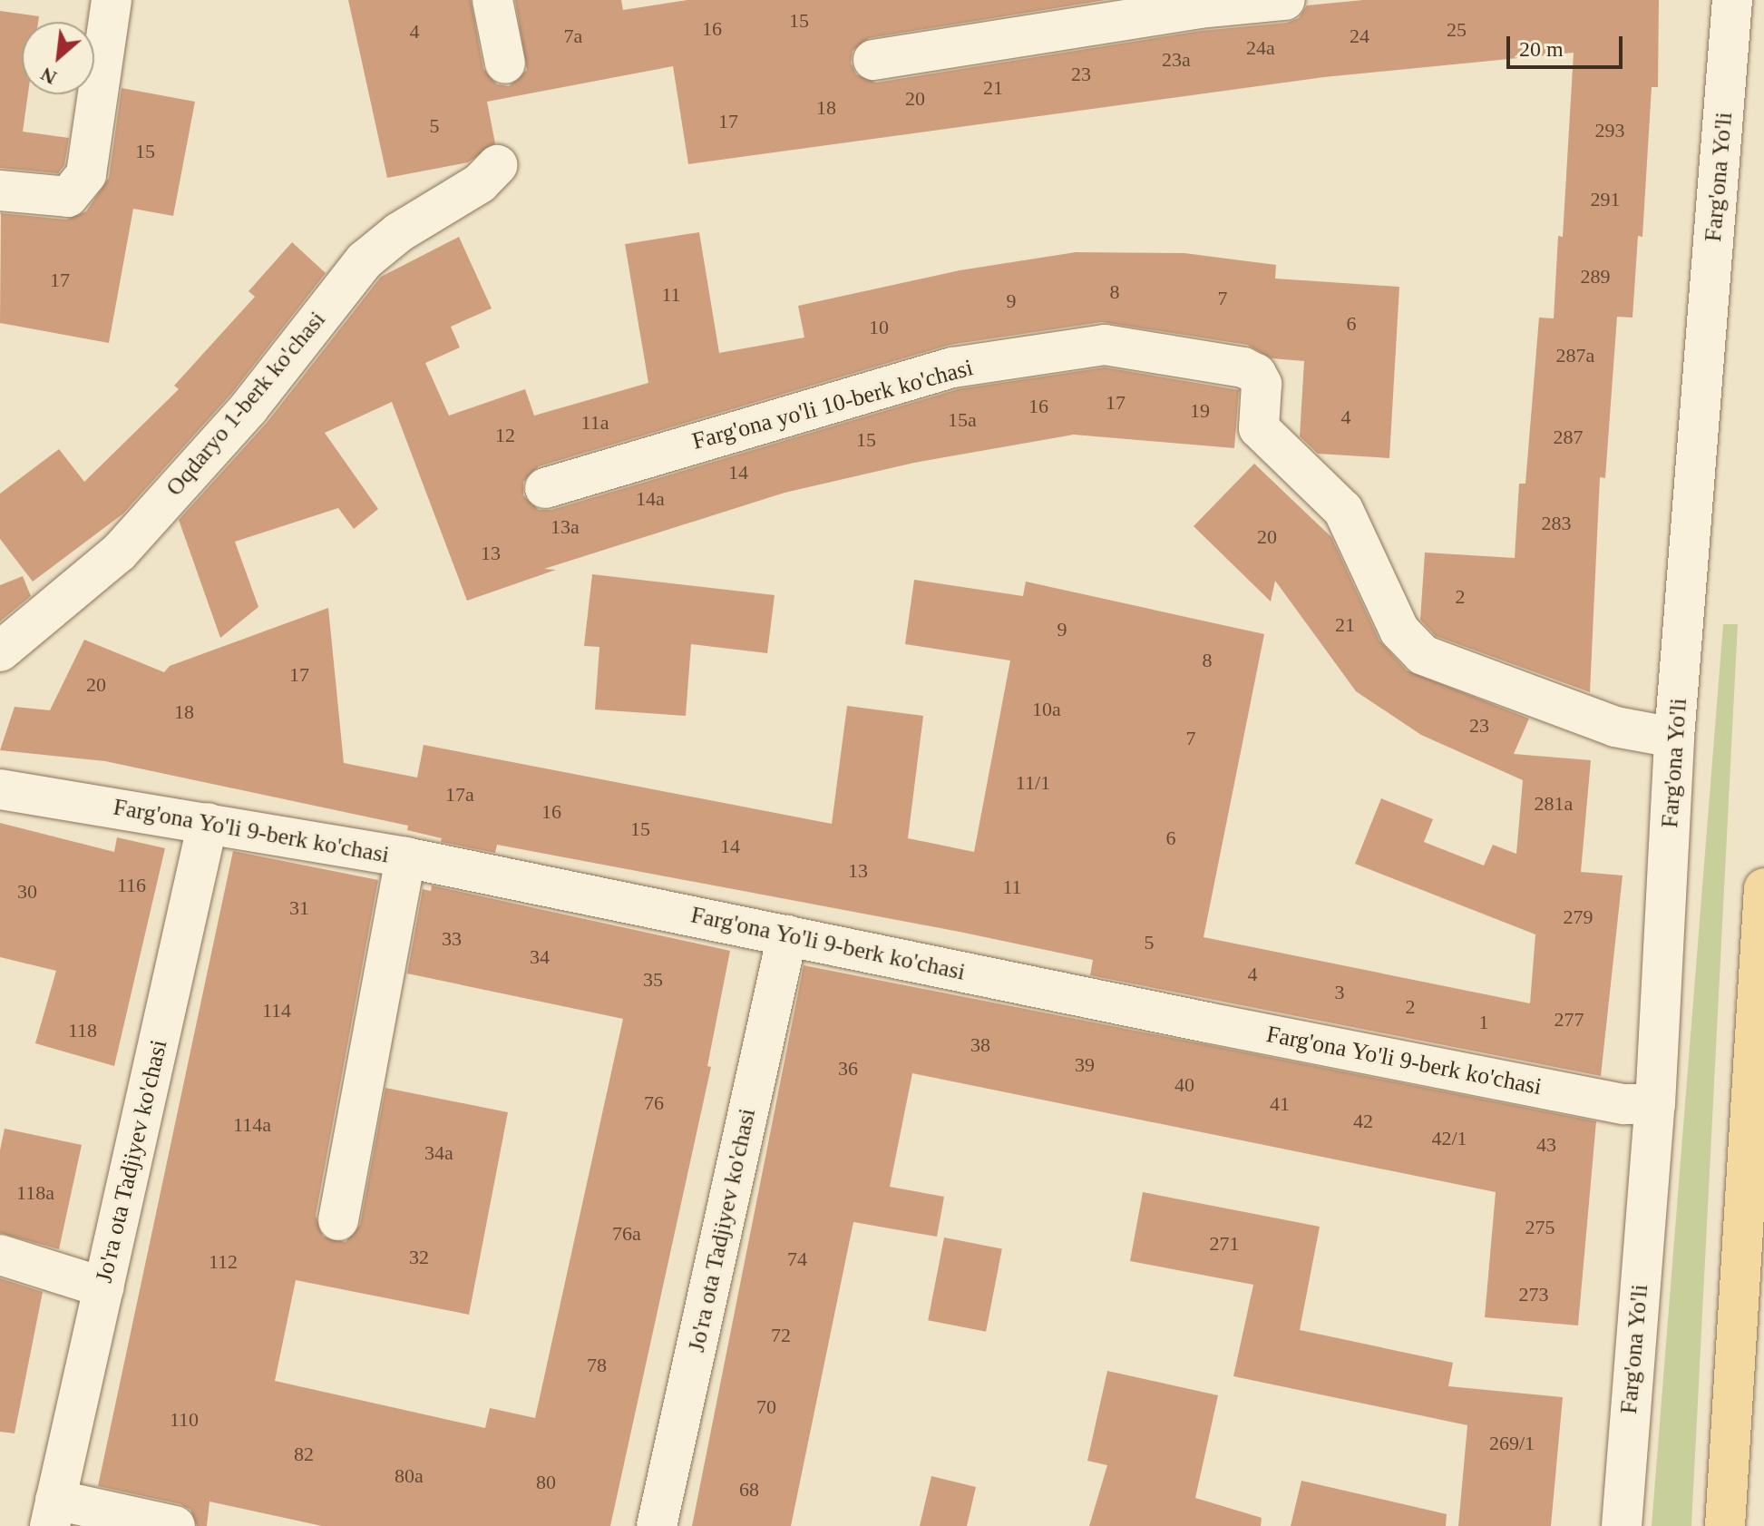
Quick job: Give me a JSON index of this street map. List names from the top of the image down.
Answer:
{
  "streets": {
    "street": [
      "Farg'ona Yo'li",
      "Oqdaryo 1-berk ko'chasi",
      "Farg'ona yo'li 10-berk ko'chasi",
      "Farg'ona Yo'li 9-berk ko'chasi",
      "Jo'ra ota Tadjiyev ko'chasi"
    ]
  },
  "crossings": [
    ["Farg'ona Yo'li", "Farg'ona yo'li 10-berk ko'chasi"],
    ["Farg'ona Yo'li", "Farg'ona Yo'li 9-berk ko'chasi"],
    ["Farg'ona Yo'li 9-berk ko'chasi", "Jo'ra ota Tadjiyev ko'chasi"]
  ],
  "house_numbers": [
    "15",
    "16",
    "25",
    "4",
    "7a",
    "24",
    "24a",
    "23a",
    "23",
    "21",
    "20",
    "18",
    "17",
    "5",
    "293",
    "15",
    "291",
    "289",
    "17",
    "8",
    "11",
    "7",
    "9",
    "6",
    "10",
    "287a",
    "17",
    "16",
    "19",
    "4",
    "15a",
    "11a",
    "12",
    "287",
    "15",
    "14",
    "14a",
    "283",
    "13a",
    "20",
    "13",
    "2",
    "21",
    "9",
    "8",
    "17",
    "20",
    "10a",
    "18",
    "23",
    "7",
    "11/1",
    "17a",
    "281a",
    "16",
    "15",
    "6",
    "14",
    "13",
    "116",
    "11",
    "30",
    "31",
    "279",
    "33",
    "5",
    "34",
    "4",
    "35",
    "3",
    "2",
    "114",
    "277",
    "1",
    "118",
    "38",
    "39",
    "36",
    "40",
    "76",
    "41",
    "42",
    "114a",
    "42/1",
    "43",
    "34a",
    "118a",
    "275",
    "76a",
    "271",
    "32",
    "74",
    "112",
    "273",
    "72",
    "78",
    "70",
    "110",
    "269/1",
    "82",
    "80a",
    "80",
    "68"
  ],
  "scale_bar": "20 m",
  "north": "bottom left"
}
